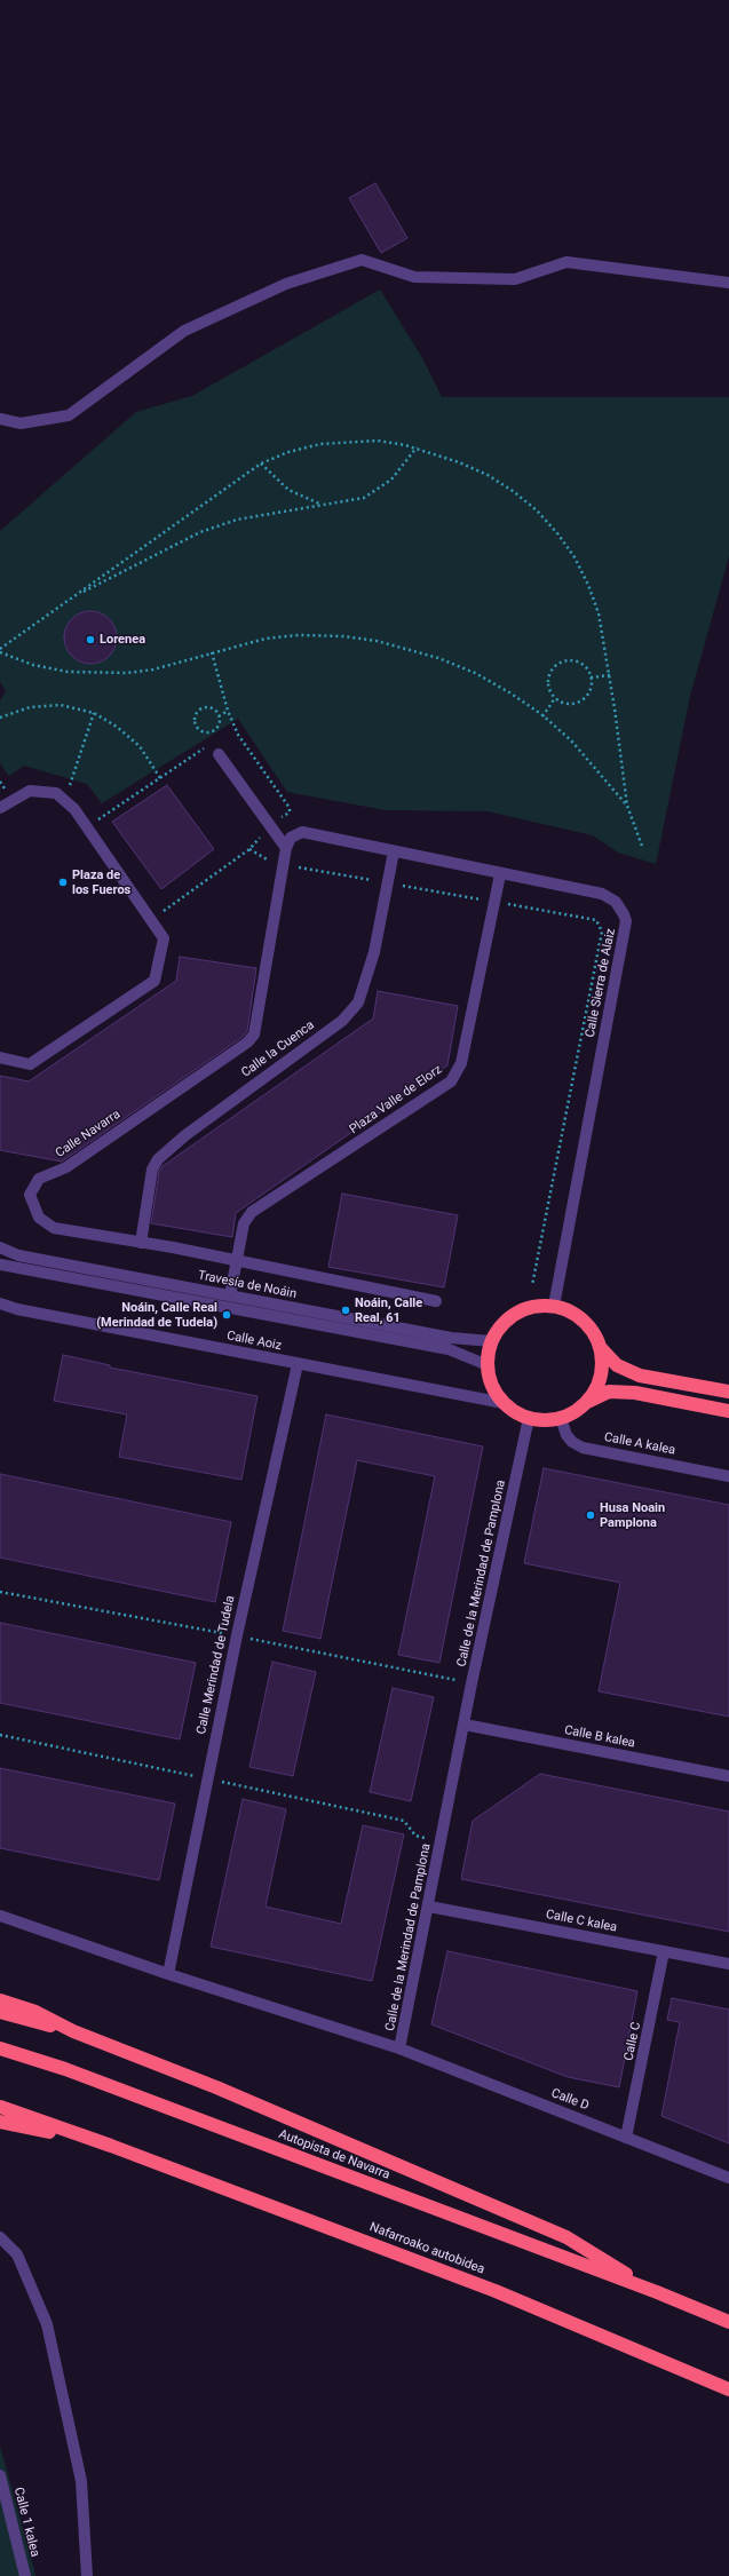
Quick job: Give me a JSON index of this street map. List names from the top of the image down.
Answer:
{
  "streets": {
    "highway": ["Autopista de Navarra", "Nafarroako autobidea"],
    "street": [
      "Calle Sierra de Alaiz",
      "Calle la Cuenca",
      "Plaza Valle de Elorz",
      "Calle Navarra",
      "Travesía de Noáin",
      "Calle Aoiz",
      "Calle A kalea",
      "Calle de la Merindad de Pamplona",
      "Calle Merindad de Tudela",
      "Calle B kalea",
      "Calle C kalea",
      "Calle C",
      "Calle D",
      "Calle 1 kalea"
    ]
  },
  "crossings": [
    ["Calle Sierra de Alaiz", "Calle la Cuenca"],
    ["Calle Sierra de Alaiz", "Plaza Valle de Elorz"],
    ["Calle Sierra de Alaiz", "Calle Navarra"],
    ["Calle Sierra de Alaiz", "Travesía de Noáin"],
    ["Calle Sierra de Alaiz", "Calle Aoiz"],
    ["Calle Sierra de Alaiz", "Calle A kalea"],
    ["Calle Sierra de Alaiz", "Calle de la Merindad de Pamplona"],
    ["Calle la Cuenca", "Calle Navarra"],
    ["Plaza Valle de Elorz", "Calle Navarra"],
    ["Plaza Valle de Elorz", "Travesía de Noáin"],
    ["Travesía de Noáin", "Calle Aoiz"],
    ["Travesía de Noáin", "Calle A kalea"],
    ["Travesía de Noáin", "Calle de la Merindad de Pamplona"],
    ["Calle Aoiz", "Calle A kalea"],
    ["Calle Aoiz", "Calle de la Merindad de Pamplona"],
    ["Calle Aoiz", "Calle Merindad de Tudela"],
    ["Calle A kalea", "Calle de la Merindad de Pamplona"],
    ["Calle de la Merindad de Pamplona", "Calle Merindad de Tudela"],
    ["Calle de la Merindad de Pamplona", "Calle B kalea"],
    ["Calle de la Merindad de Pamplona", "Calle C kalea"],
    ["Calle de la Merindad de Pamplona", "Calle D"],
    ["Calle C kalea", "Calle C"],
    ["Calle C", "Calle D"]
  ],
  "places": [
    "Lorenea",
    "Plaza de los Fueros",
    "Noáin, Calle Real, 61",
    "Noáin, Calle Real (Merindad de Tudela)",
    "Husa Noain Pamplona"
  ]
}
